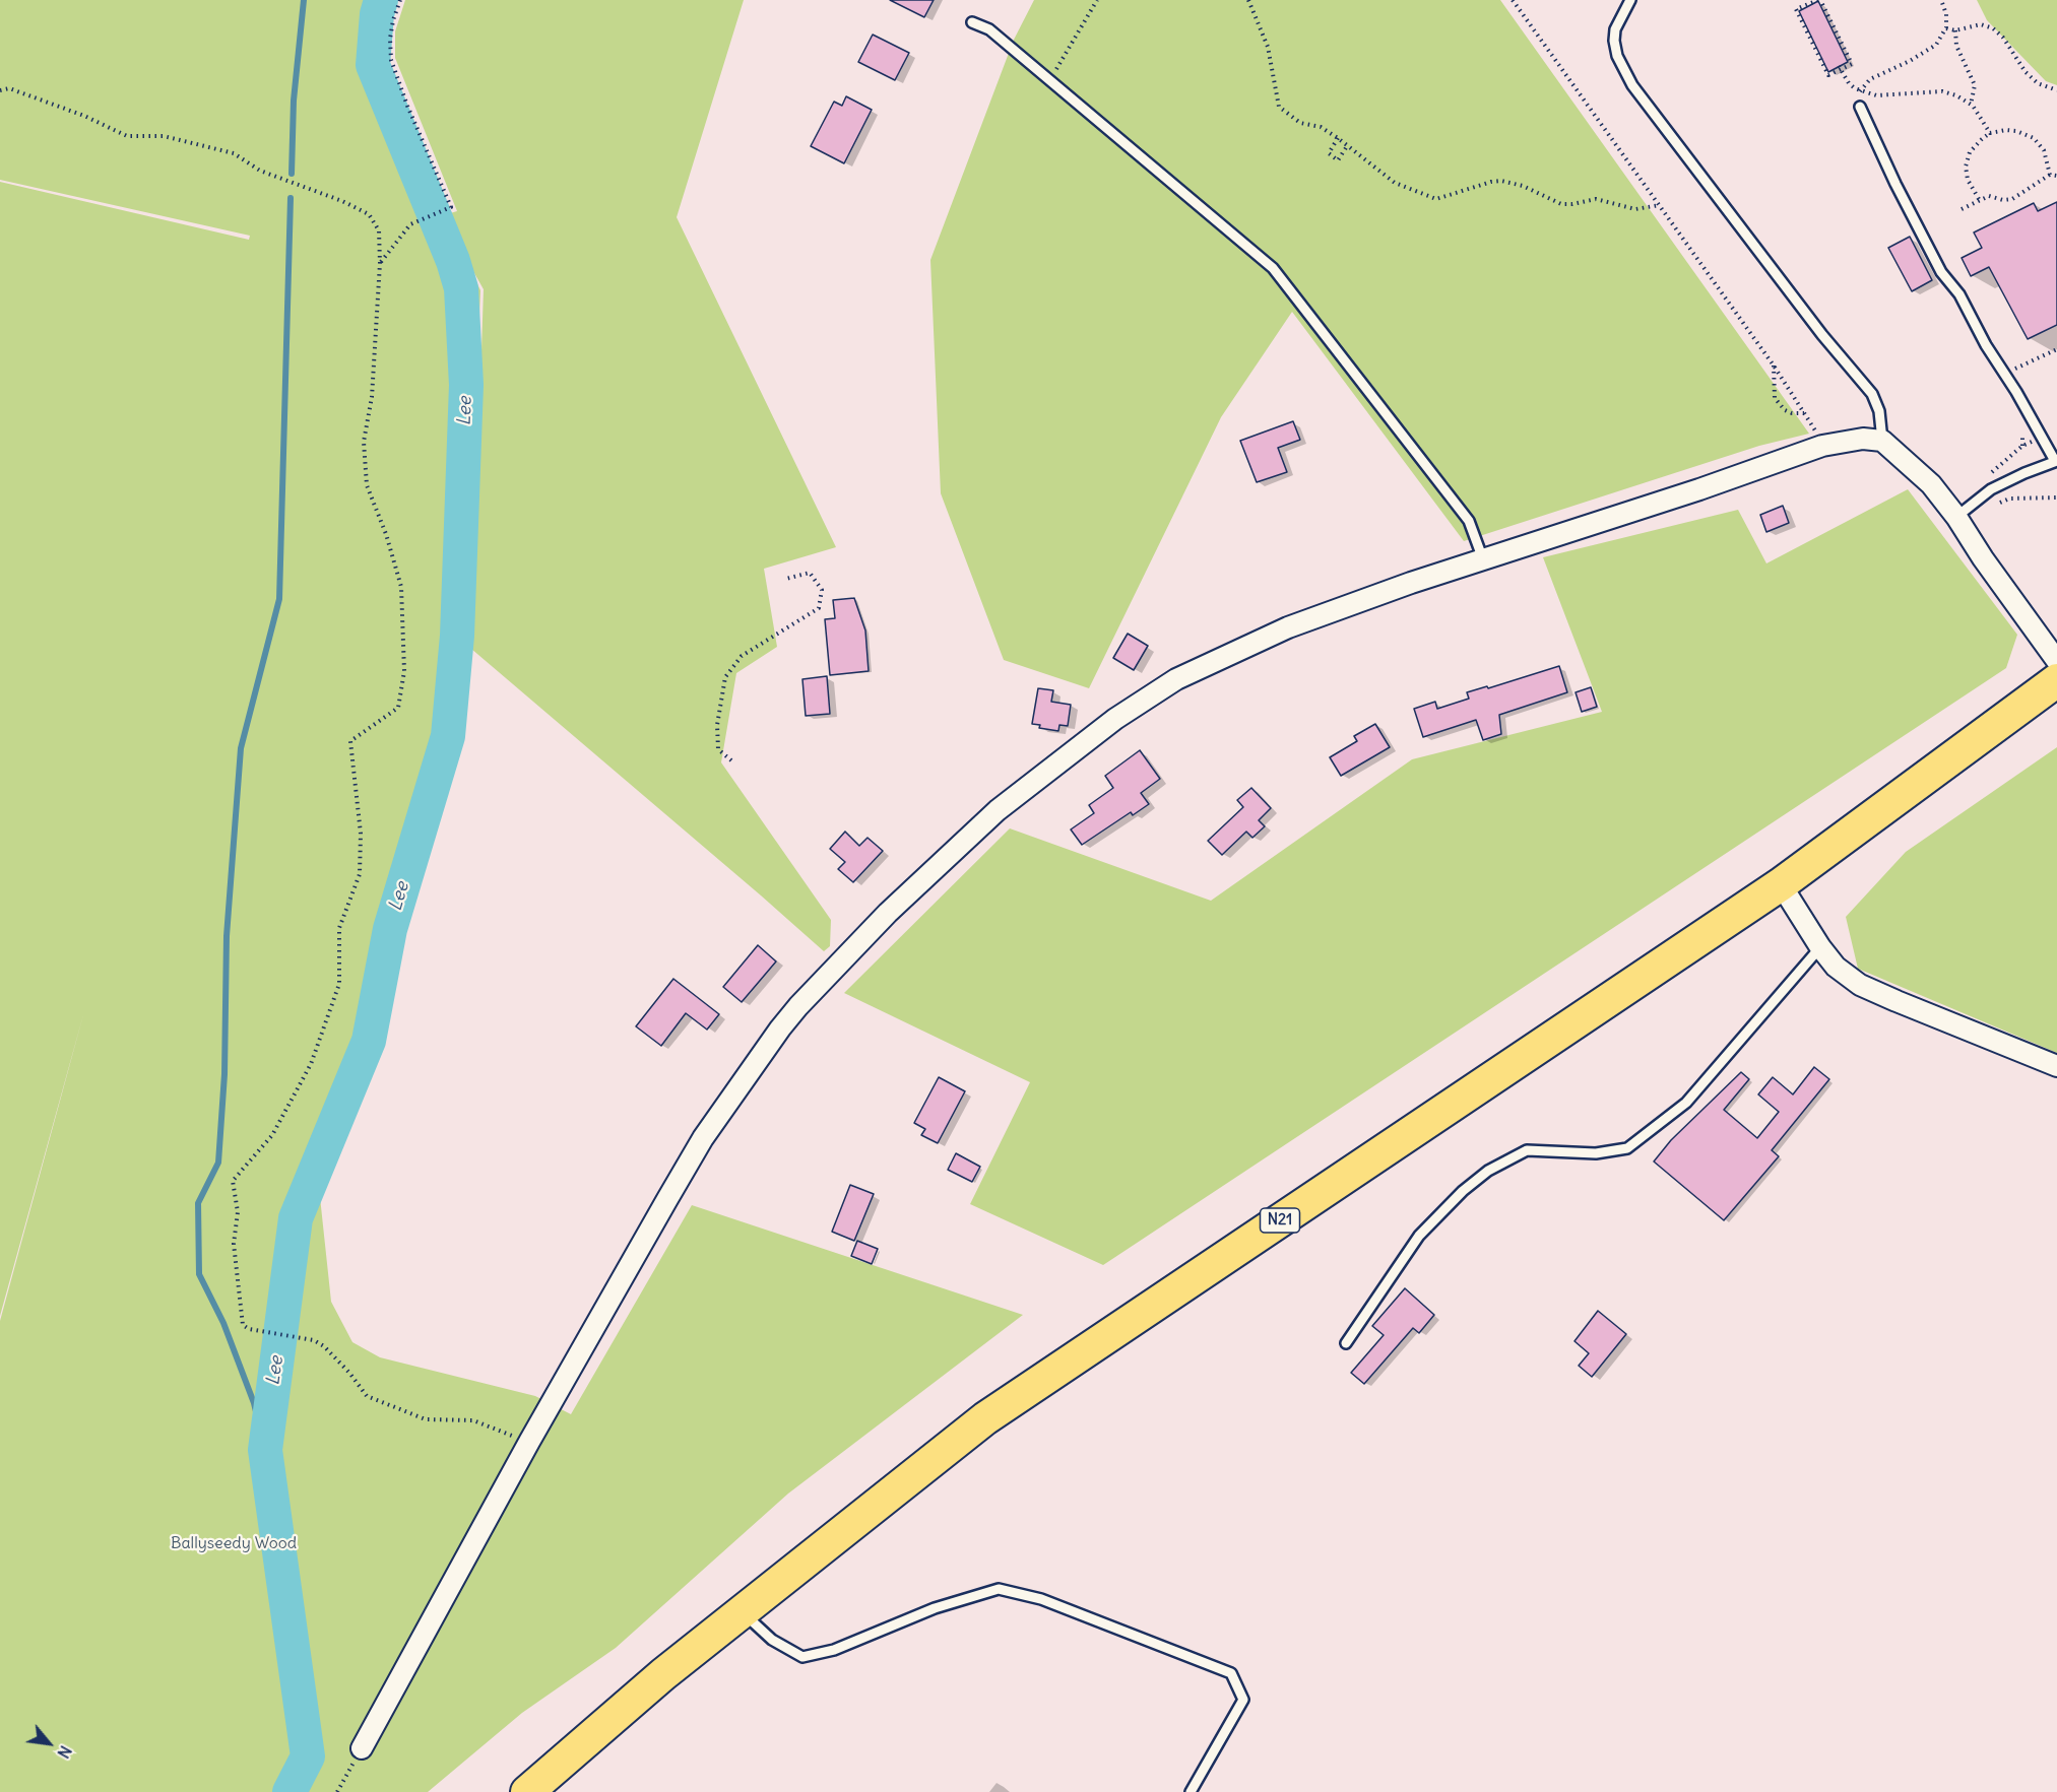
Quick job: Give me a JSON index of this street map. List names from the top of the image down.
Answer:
{
  "streets": {
    "highway": ["N21"]
  },
  "water": ["Lee"],
  "parks": ["Ballyseedy Wood"],
  "north": "bottom right"
}
